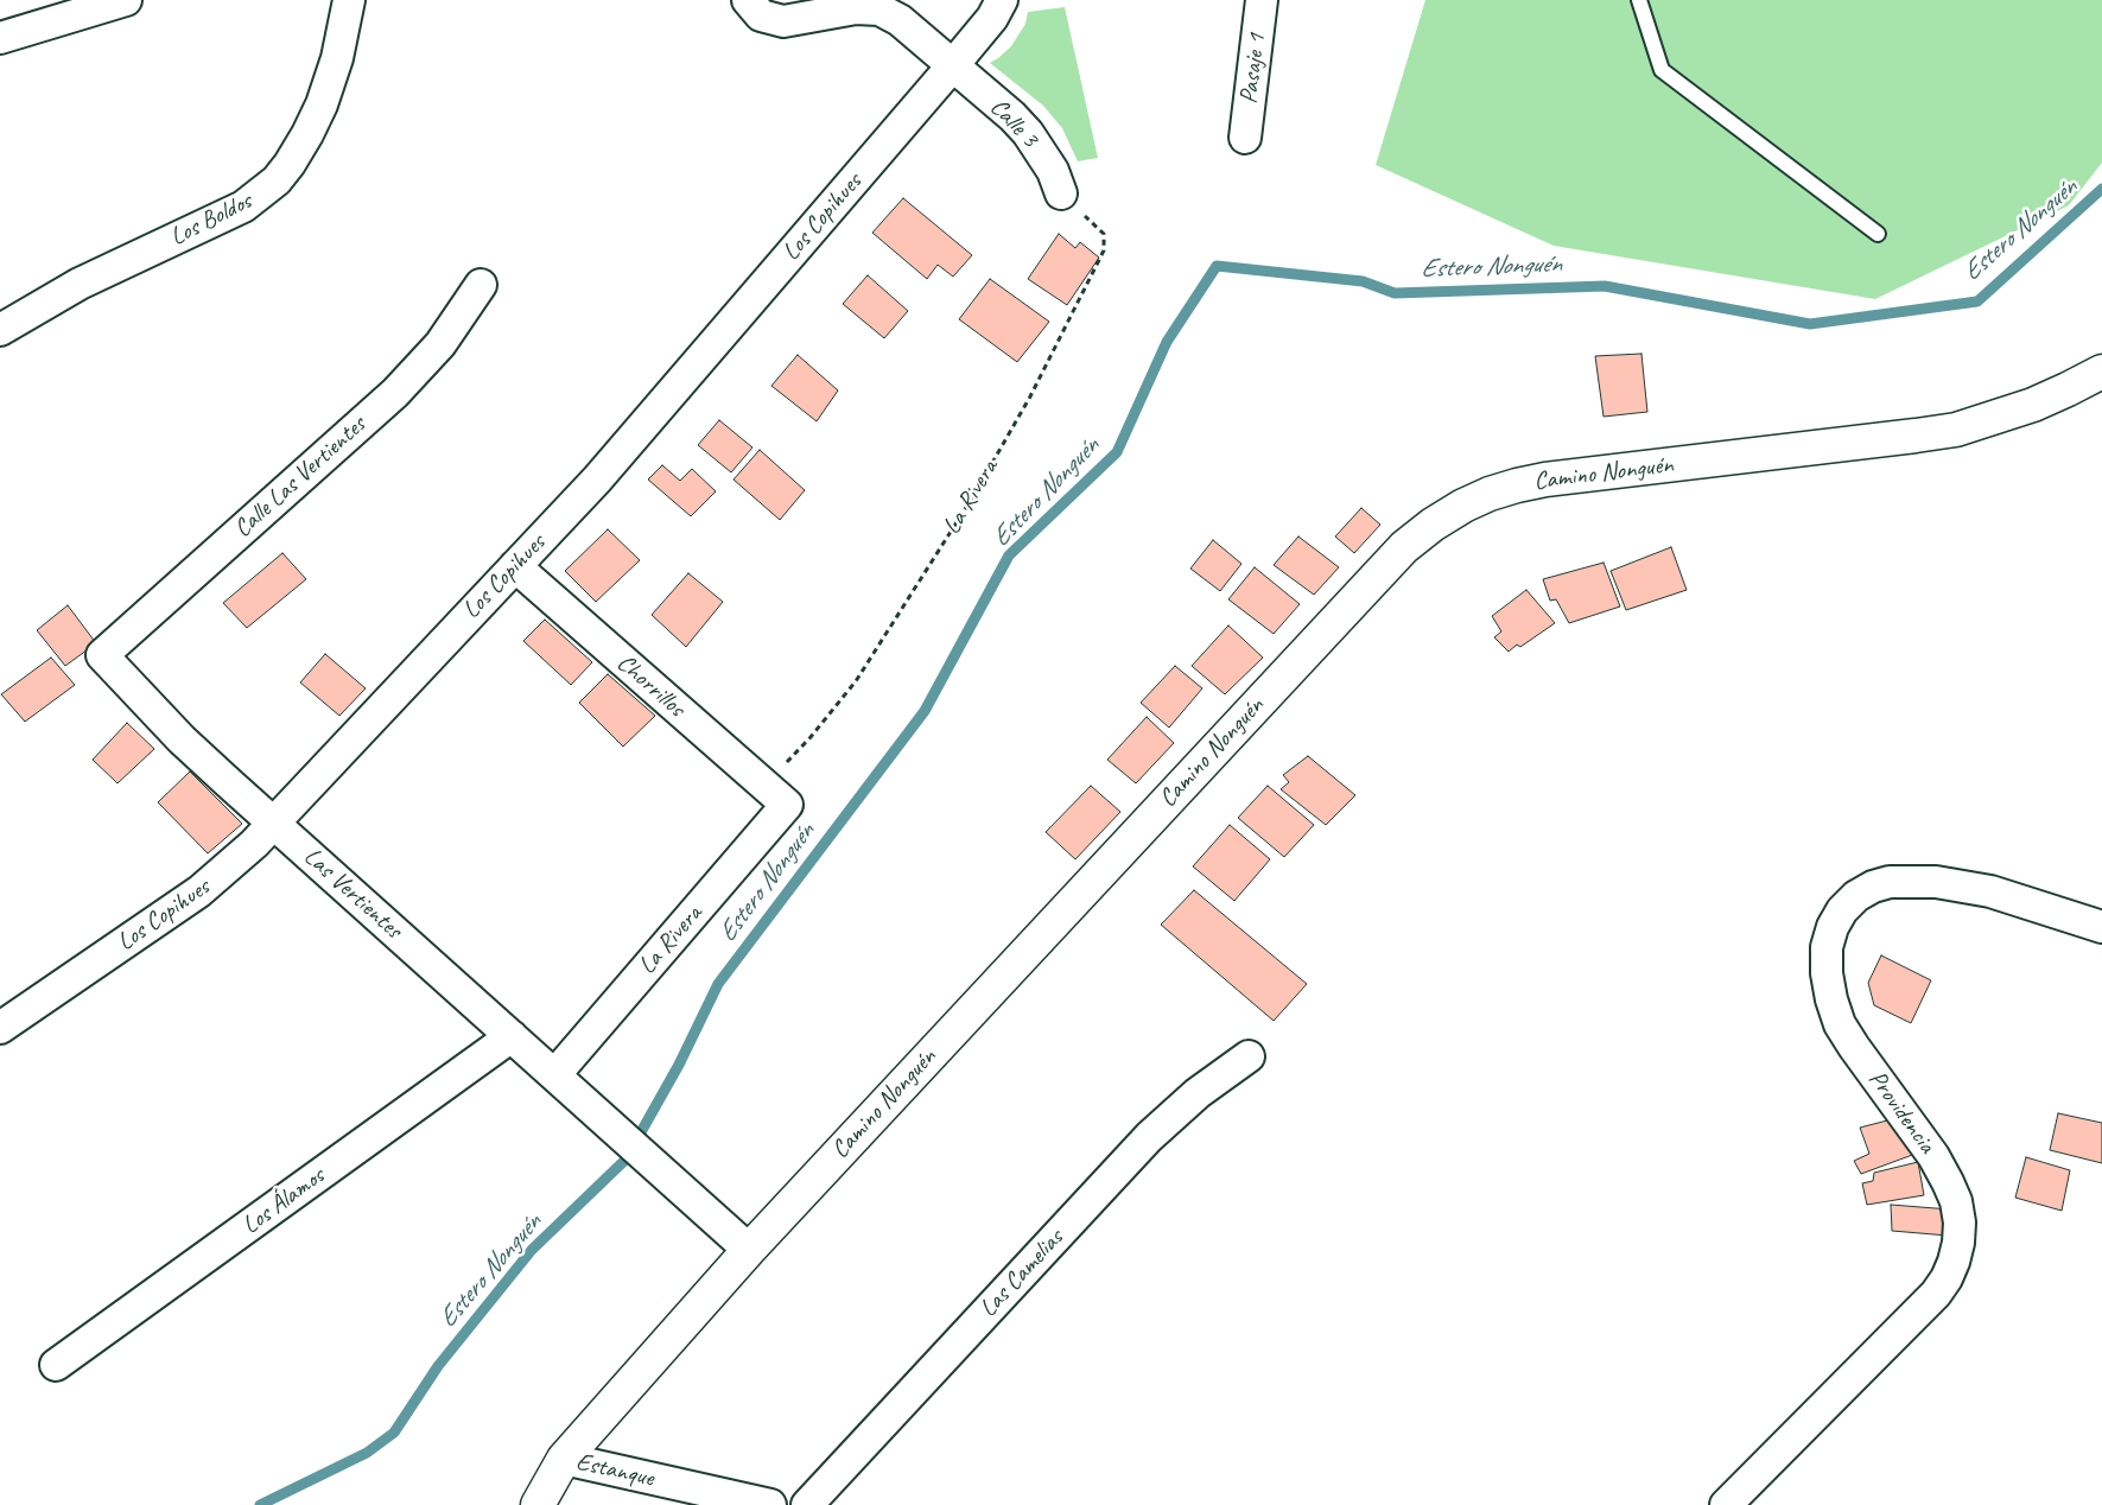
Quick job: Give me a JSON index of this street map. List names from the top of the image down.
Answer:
{
  "streets": {
    "main road": ["Camino Nonguén"],
    "street": [
      "Pasaje 1",
      "Calle 3",
      "Los Copihues",
      "Los Boldos",
      "Calle Las Vertientes",
      "La Rivera",
      "Chorrillos",
      "Las Vertientes",
      "Providencia",
      "Los Álamos",
      "Las Camelias",
      "Estanque"
    ]
  },
  "crossings": [
    ["Calle 3", "Los Copihues"],
    ["Calle 3", "La Rivera"],
    ["Los Copihues", "Chorrillos"],
    ["Los Copihues", "Las Vertientes"],
    ["Camino Nonguén", "Las Vertientes"],
    ["Camino Nonguén", "Estanque"],
    ["Calle Las Vertientes", "Las Vertientes"],
    ["La Rivera", "Chorrillos"],
    ["La Rivera", "Las Vertientes"],
    ["Las Vertientes", "Los Álamos"]
  ],
  "water": ["Estero Nonguén"]
}
